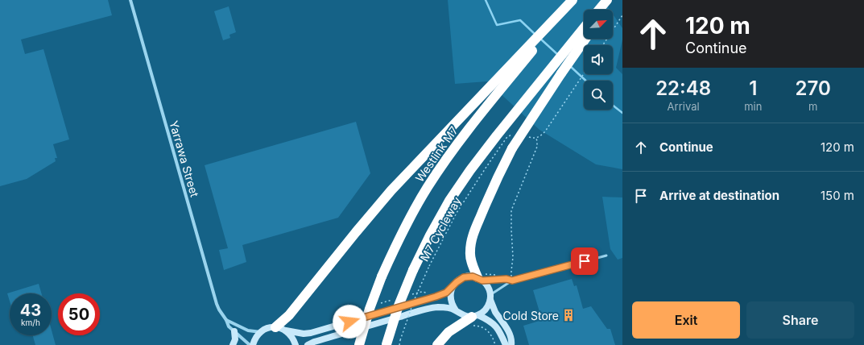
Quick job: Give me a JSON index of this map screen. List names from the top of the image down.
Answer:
{
  "streets": {
    "highway": ["Westlink M7"],
    "street": ["Yarrawa Street"],
    "path": ["M7 Cycleway"]
  },
  "places": {
    "building": ["Cold Store"]
  },
  "north": "top right",
  "page": {
    "turn": ["120 m", "Continue"],
    "eta": [
      "22:48",
      "Arrival",
      "1",
      "min",
      "270",
      "m"
    ],
    "list": [
      {
        "name": "Continue",
        "value": "120 m"
      },
      {
        "name": "Arrive at destination",
        "value": "150 m"
      }
    ],
    "speed": "43 km/h",
    "limit": "50",
    "buttons": ["Exit", "Share"]
  }
}
